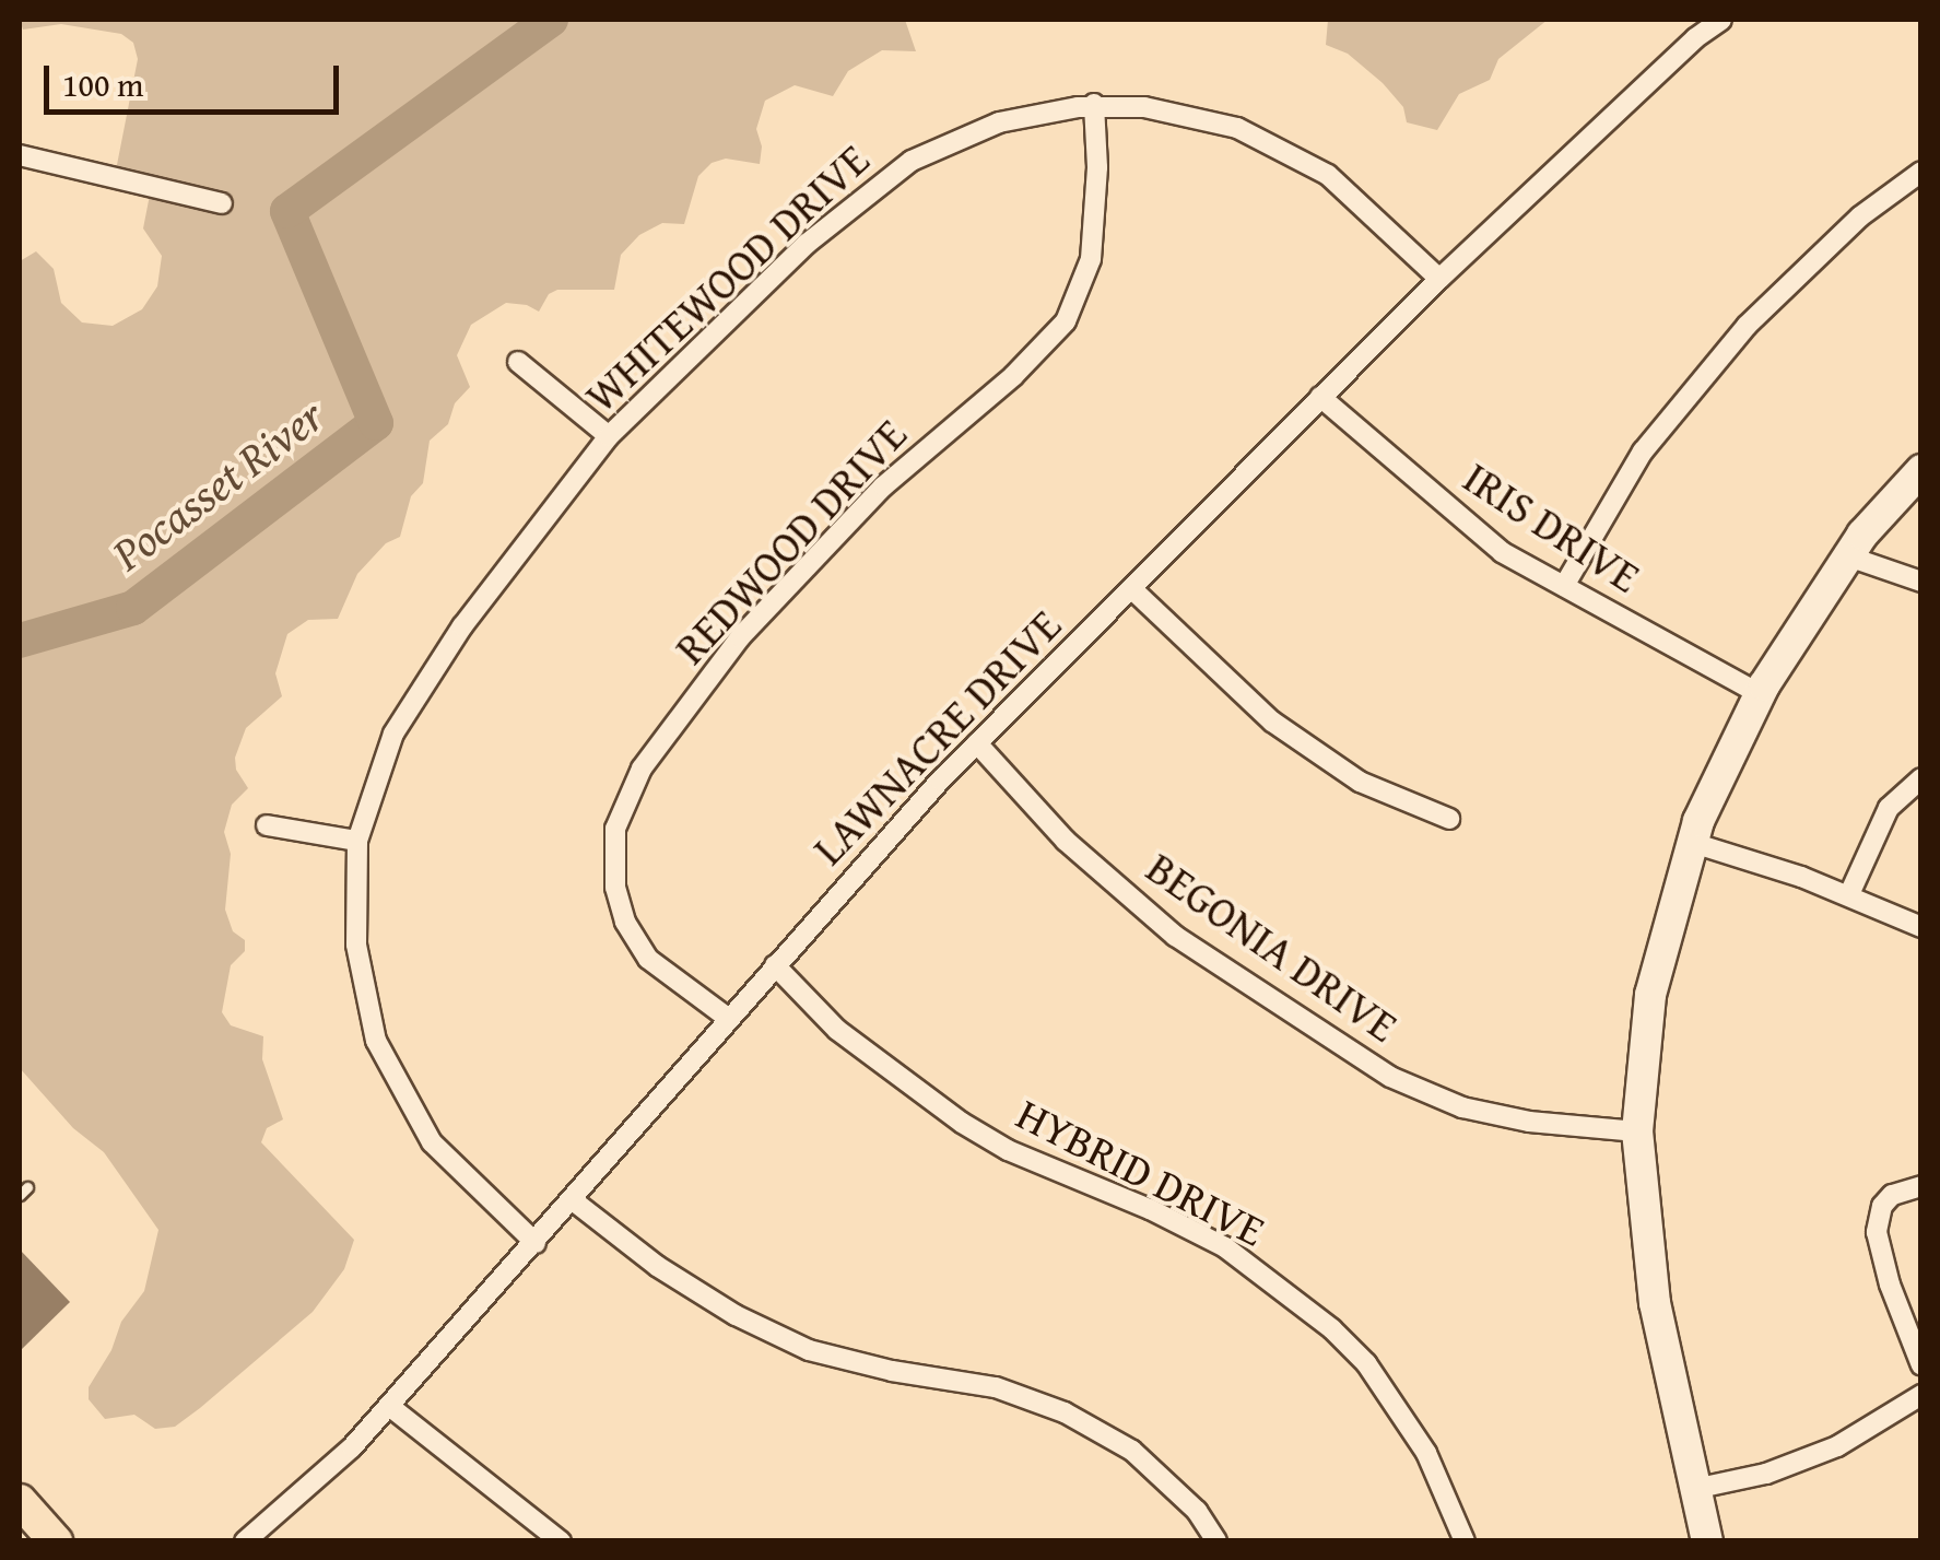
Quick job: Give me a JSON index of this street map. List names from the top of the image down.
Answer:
{
  "streets": {
    "street": [
      "WHITEWOOD DRIVE",
      "IRIS DRIVE",
      "REDWOOD DRIVE",
      "LAWNACRE DRIVE",
      "BEGONIA DRIVE",
      "HYBRID DRIVE"
    ]
  },
  "crossings": [
    ["WHITEWOOD DRIVE", "REDWOOD DRIVE"],
    ["WHITEWOOD DRIVE", "LAWNACRE DRIVE"],
    ["IRIS DRIVE", "LAWNACRE DRIVE"],
    ["REDWOOD DRIVE", "LAWNACRE DRIVE"],
    ["LAWNACRE DRIVE", "BEGONIA DRIVE"],
    ["LAWNACRE DRIVE", "HYBRID DRIVE"]
  ],
  "water": ["Pocasset River"],
  "scale_bar": "100 m"
}
